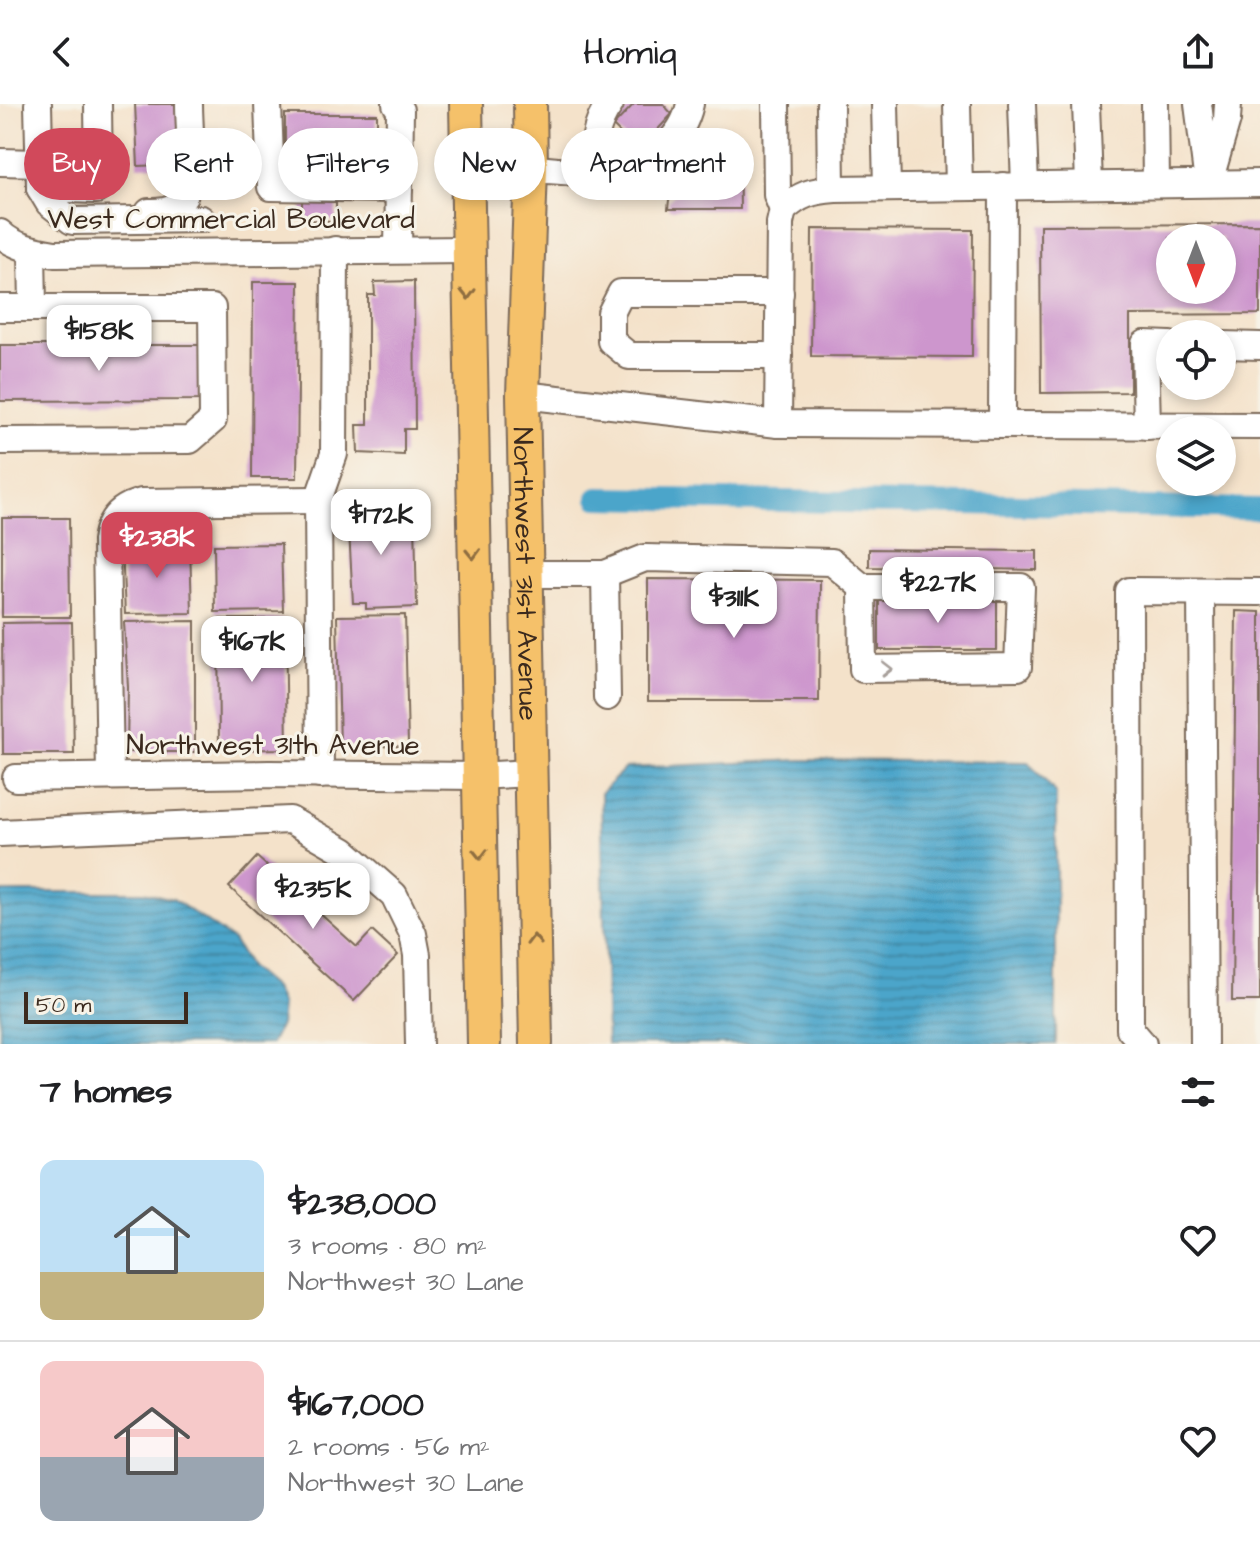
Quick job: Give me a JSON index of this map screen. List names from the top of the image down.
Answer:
{
  "streets": {
    "main road": ["Northwest 31st Avenue"],
    "street": ["West Commercial Boulevard", "Northwest 31th Avenue"]
  },
  "crossings": [
    ["West Commercial Boulevard", "Northwest 31st Avenue"],
    ["Northwest 31st Avenue", "Northwest 31th Avenue"]
  ],
  "scale_bar": "50 m",
  "north": "bottom",
  "page": {
    "header": "Homiq",
    "chip": [
      "Buy",
      "Rent",
      "Filters",
      "New",
      "Apartment"
    ],
    "price": [
      "$158K",
      "$172K",
      "$238K",
      "$227K",
      "$311K",
      "$167K",
      "$235K"
    ],
    "scale": "50 m",
    "heading": "7 homes",
    "list": [
      {
        "name": "$238,000",
        "note": "3 rooms · 80 m² · Northwest 30 Lane"
      },
      {
        "name": "$167,000",
        "note": "2 rooms · 56 m² · Northwest 30 Lane"
      }
    ]
  }
}
